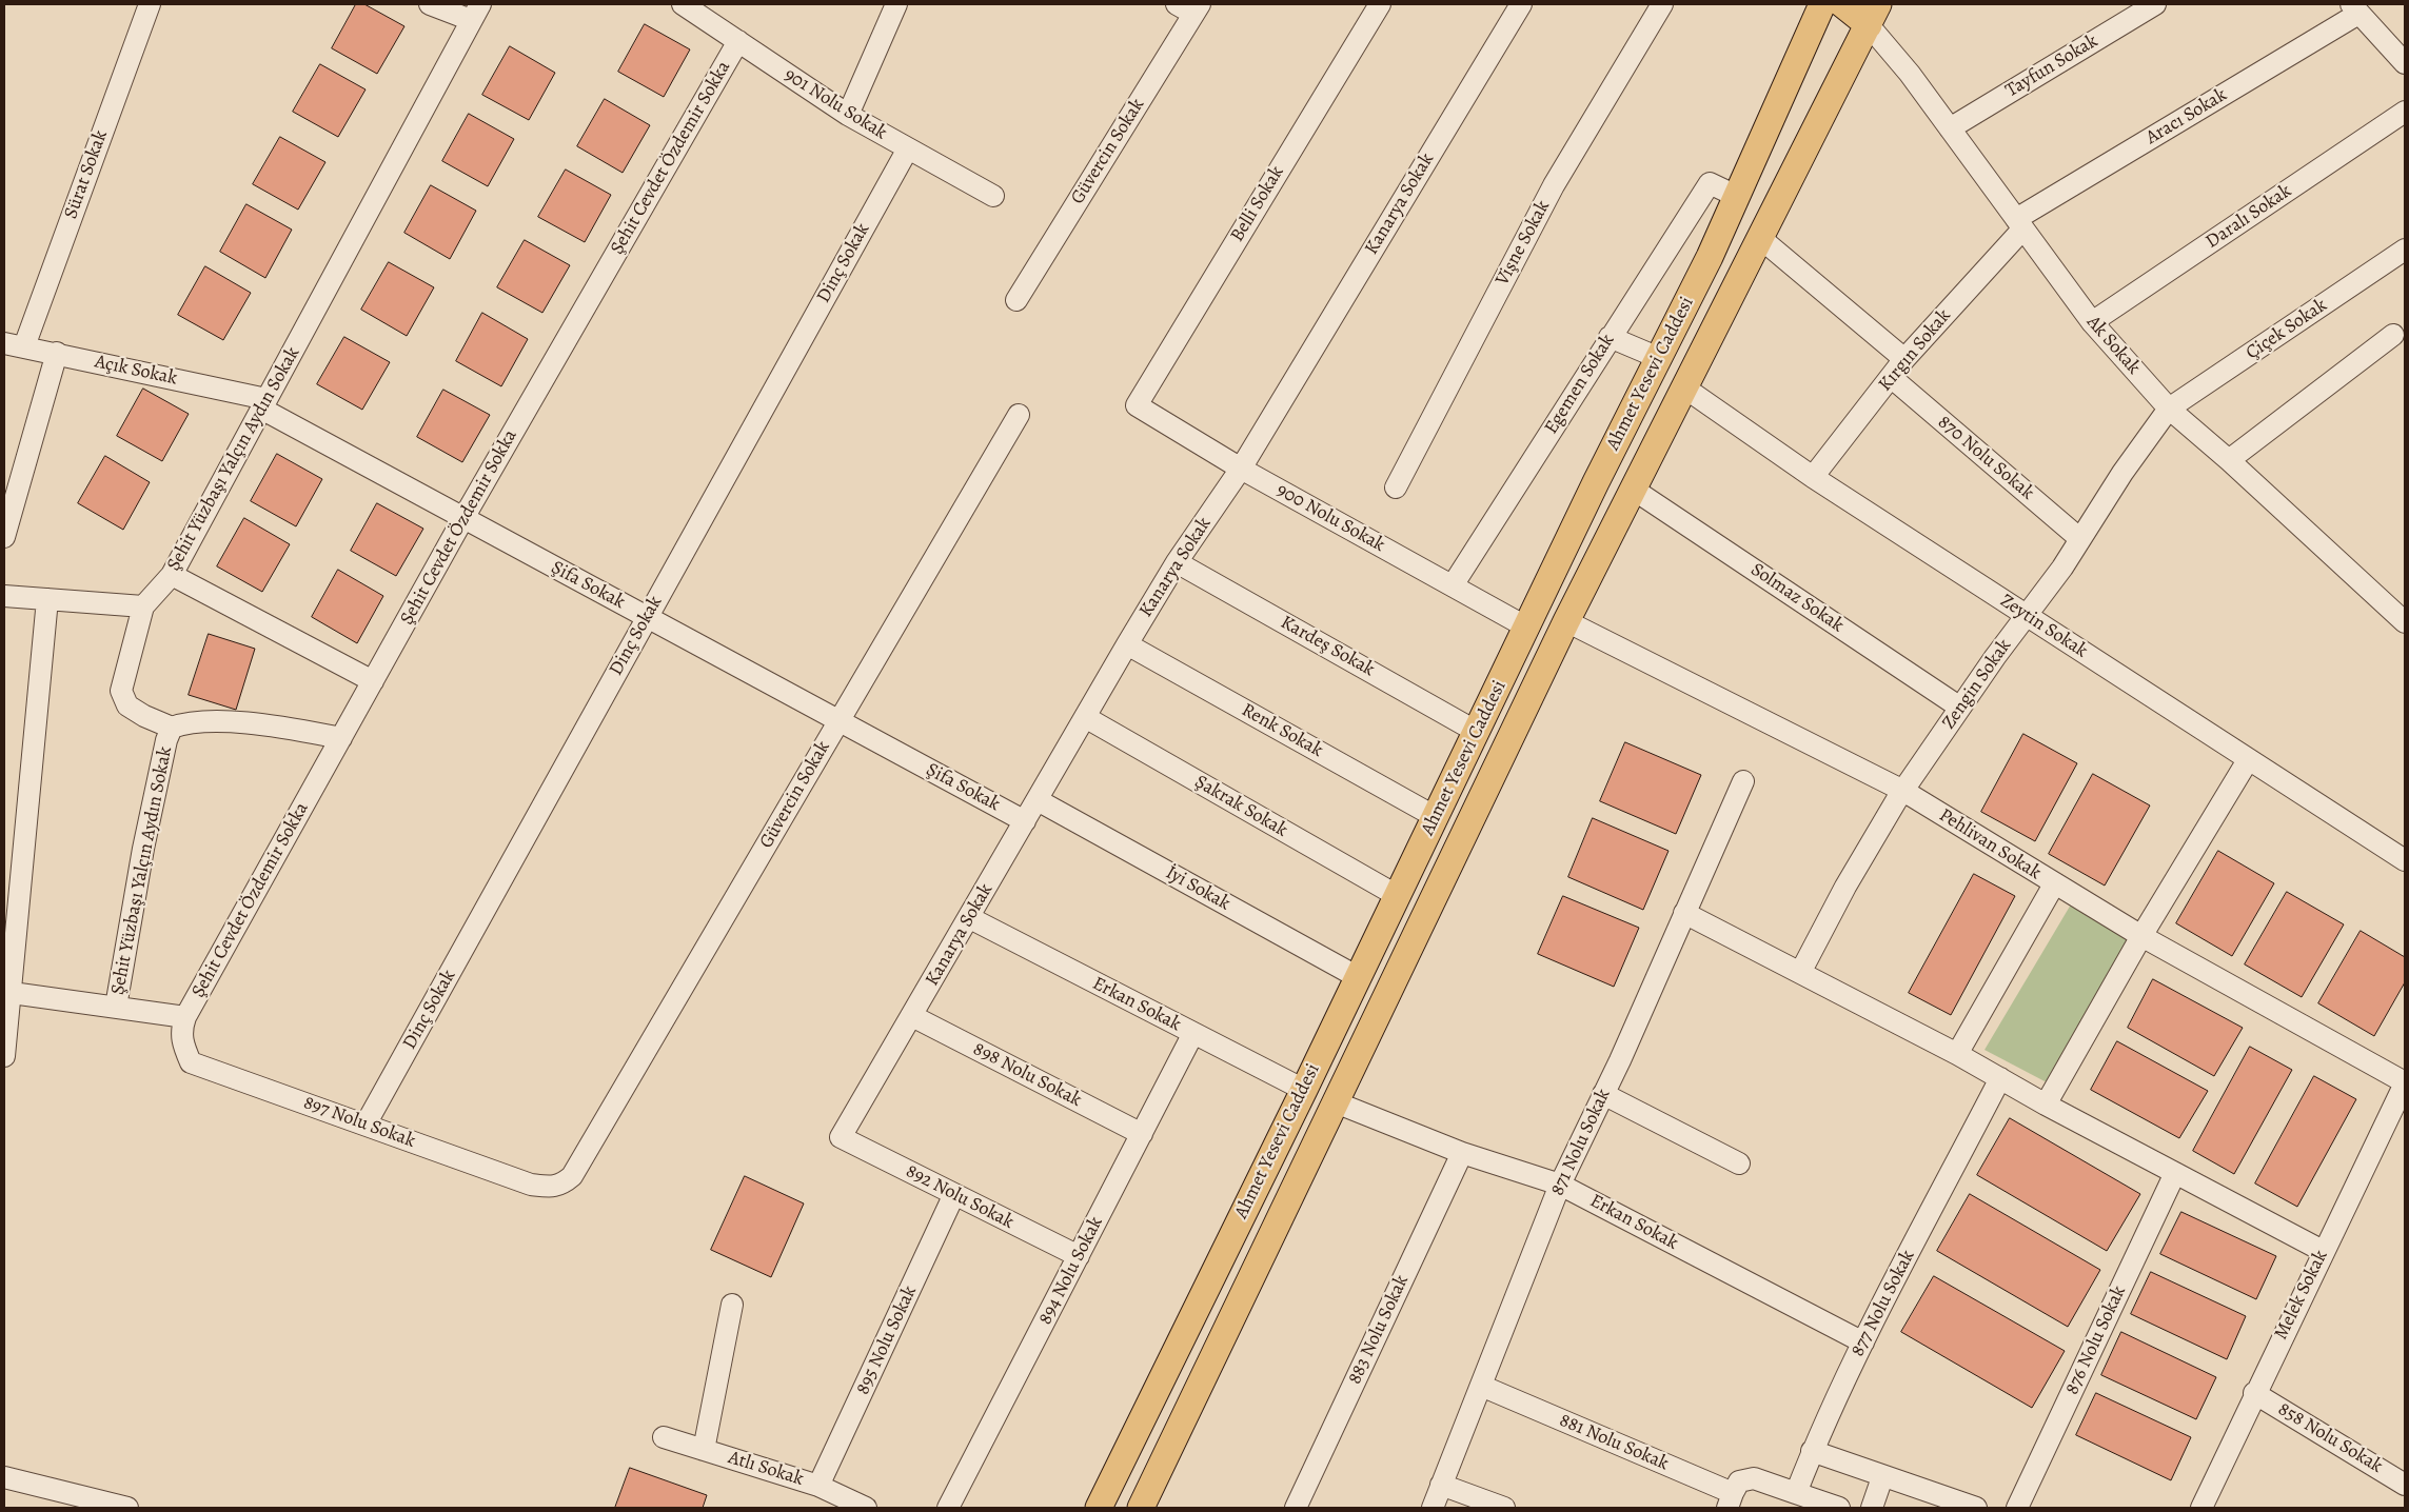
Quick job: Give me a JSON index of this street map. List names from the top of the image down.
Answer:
{
  "streets": {
    "main road": ["Ahmet Yesevi Caddesi"],
    "street": [
      "Tayfun Sokak",
      "901 Nolu Sokak",
      "Aracı Sokak",
      "Güvercin Sokak",
      "Şehit Cevdet Özdemir Sokka",
      "Sürat Sokak",
      "Belli Sokak",
      "Kanarya Sokak",
      "Daralı Sokak",
      "Vişne Sokak",
      "Dinç Sokak",
      "Çiçek Sokak",
      "Ak Sokak",
      "Kırgın Sokak",
      "Açık Sokak",
      "Egemen Sokak",
      "870 Nolu Sokak",
      "Şehit Yüzbaşı Yalçın Aydın Sokak",
      "900 Nolu Sokak",
      "Şifa Sokak",
      "Solmaz Sokak",
      "Zeytin Sokak",
      "Kardeş Sokak",
      "Zengin Sokak",
      "Renk Sokak",
      "Şakrak Sokak",
      "Pehlivan Sokak",
      "İyi Sokak",
      "Erkan Sokak",
      "898 Nolu Sokak",
      "897 Nolu Sokak",
      "871 Nolu Sokak",
      "892 Nolu Sokak",
      "894 Nolu Sokak",
      "Melek Sokak",
      "877 Nolu Sokak",
      "883 Nolu Sokak",
      "895 Nolu Sokak",
      "876 Nolu Sokak",
      "858 Nolu Sokak",
      "881 Nolu Sokak",
      "Atlı Sokak"
    ]
  },
  "crossings": [
    ["Tayfun Sokak", "Ak Sokak"],
    ["901 Nolu Sokak", "Şehit Cevdet Özdemir Sokka"],
    ["901 Nolu Sokak", "Dinç Sokak"],
    ["Aracı Sokak", "Ak Sokak"],
    ["Aracı Sokak", "Kırgın Sokak"],
    ["Güvercin Sokak", "Şifa Sokak"],
    ["Güvercin Sokak", "897 Nolu Sokak"],
    ["Şehit Cevdet Özdemir Sokka", "Şifa Sokak"],
    ["Şehit Cevdet Özdemir Sokka", "897 Nolu Sokak"],
    ["Sürat Sokak", "Açık Sokak"],
    ["Belli Sokak", "900 Nolu Sokak"],
    ["Kanarya Sokak", "900 Nolu Sokak"],
    ["Kanarya Sokak", "Şifa Sokak"],
    ["Kanarya Sokak", "Kardeş Sokak"],
    ["Kanarya Sokak", "Renk Sokak"],
    ["Kanarya Sokak", "Şakrak Sokak"],
    ["Kanarya Sokak", "İyi Sokak"],
    ["Kanarya Sokak", "Erkan Sokak"],
    ["Kanarya Sokak", "898 Nolu Sokak"],
    ["Kanarya Sokak", "892 Nolu Sokak"],
    ["Daralı Sokak", "Ak Sokak"],
    ["Dinç Sokak", "Şifa Sokak"],
    ["Dinç Sokak", "897 Nolu Sokak"],
    ["Çiçek Sokak", "Ak Sokak"],
    ["Çiçek Sokak", "Zengin Sokak"],
    ["Ak Sokak", "Kırgın Sokak"],
    ["Ak Sokak", "Ahmet Yesevi Caddesi"],
    ["Ak Sokak", "Zengin Sokak"],
    ["Kırgın Sokak", "870 Nolu Sokak"],
    ["Kırgın Sokak", "Zeytin Sokak"],
    ["Açık Sokak", "Şehit Yüzbaşı Yalçın Aydın Sokak"],
    ["Açık Sokak", "Şifa Sokak"],
    ["Ahmet Yesevi Caddesi", "Egemen Sokak"],
    ["Ahmet Yesevi Caddesi", "900 Nolu Sokak"],
    ["Ahmet Yesevi Caddesi", "Solmaz Sokak"],
    ["Ahmet Yesevi Caddesi", "Zeytin Sokak"],
    ["Ahmet Yesevi Caddesi", "Kardeş Sokak"],
    ["Ahmet Yesevi Caddesi", "Renk Sokak"],
    ["Ahmet Yesevi Caddesi", "Şakrak Sokak"],
    ["Ahmet Yesevi Caddesi", "Pehlivan Sokak"],
    ["Ahmet Yesevi Caddesi", "İyi Sokak"],
    ["Ahmet Yesevi Caddesi", "Erkan Sokak"],
    ["Egemen Sokak", "900 Nolu Sokak"],
    ["870 Nolu Sokak", "Zengin Sokak"],
    ["Şehit Yüzbaşı Yalçın Aydın Sokak", "Şifa Sokak"],
    ["Solmaz Sokak", "Zengin Sokak"],
    ["Zeytin Sokak", "Zengin Sokak"],
    ["Zengin Sokak", "Pehlivan Sokak"],
    ["Pehlivan Sokak", "Melek Sokak"],
    ["Erkan Sokak", "871 Nolu Sokak"],
    ["Erkan Sokak", "894 Nolu Sokak"],
    ["Erkan Sokak", "877 Nolu Sokak"],
    ["Erkan Sokak", "883 Nolu Sokak"],
    ["898 Nolu Sokak", "894 Nolu Sokak"],
    ["871 Nolu Sokak", "881 Nolu Sokak"],
    ["892 Nolu Sokak", "894 Nolu Sokak"],
    ["892 Nolu Sokak", "895 Nolu Sokak"],
    ["Melek Sokak", "858 Nolu Sokak"],
    ["895 Nolu Sokak", "Atlı Sokak"]
  ]
}
